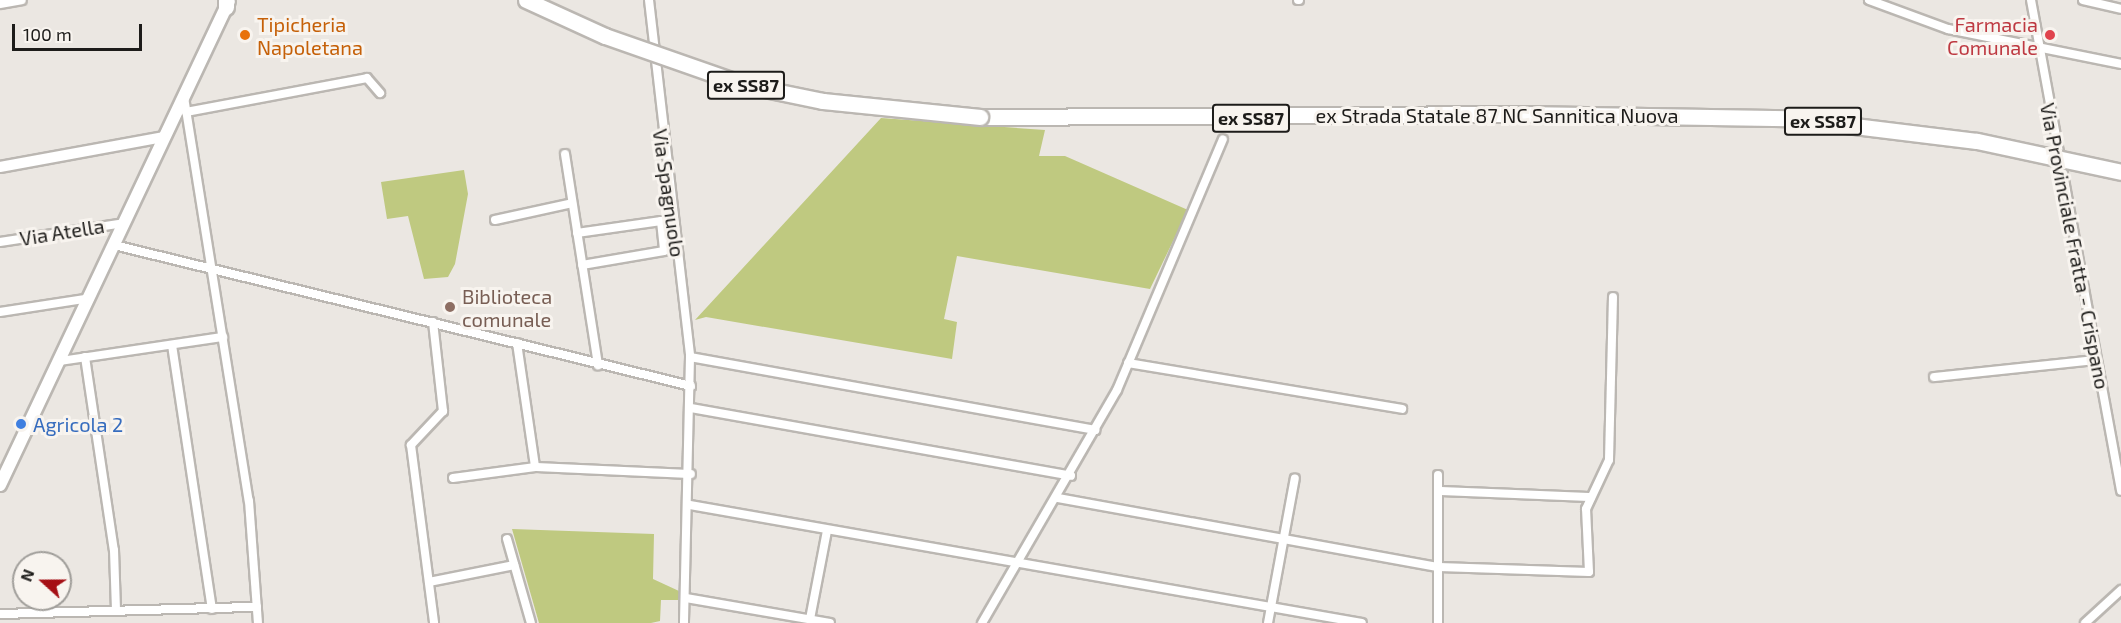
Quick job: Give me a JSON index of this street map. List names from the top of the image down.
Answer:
{
  "streets": {
    "highway": ["ex SS87", "ex Strada Statale 87 NC Sannitica Nuova"],
    "street": ["Via Spagnuolo", "Via Atella", "Via Provinciale Fratta - Crispano"]
  },
  "places": [
    "Tipicheria Napoletana",
    "Farmacia Comunale",
    "Biblioteca comunale",
    "Agricola 2"
  ],
  "scale_bar": "100 m",
  "north": "left"
}
